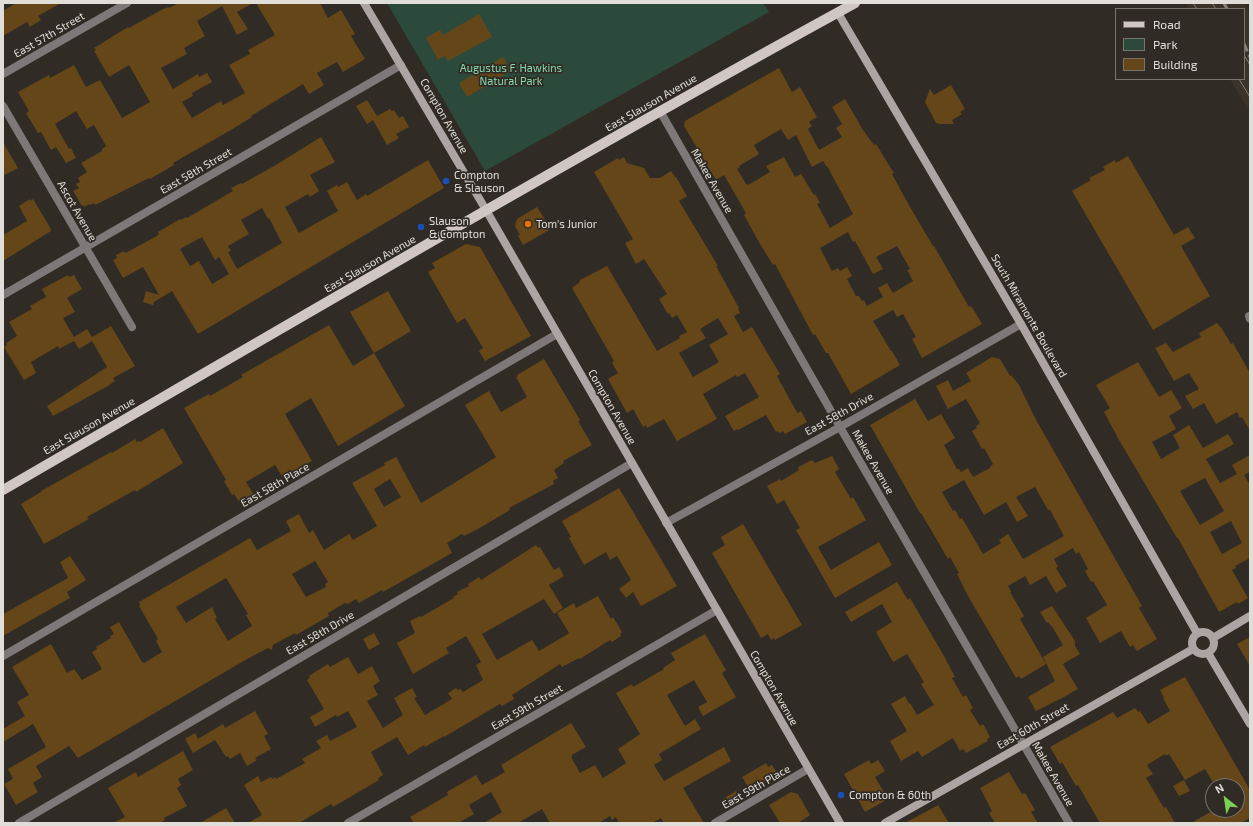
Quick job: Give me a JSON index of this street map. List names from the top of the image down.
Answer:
{
  "streets": {
    "main road": ["East Slauson Avenue"],
    "street": [
      "East 57th Street",
      "Compton Avenue",
      "East 58th Street",
      "Makee Avenue",
      "Ascot Avenue",
      "South Miramonte Boulevard",
      "East 58th Drive",
      "East 58th Place",
      "East 59th Street",
      "East 60th Street",
      "East 59th Place"
    ]
  },
  "crossings": [
    ["East Slauson Avenue", "Compton Avenue"],
    ["East Slauson Avenue", "Makee Avenue"],
    ["East Slauson Avenue", "South Miramonte Boulevard"],
    ["Compton Avenue", "East 58th Street"],
    ["Compton Avenue", "East 58th Drive"],
    ["Compton Avenue", "East 58th Place"],
    ["Compton Avenue", "East 59th Street"],
    ["Compton Avenue", "East 59th Place"],
    ["East 58th Street", "Ascot Avenue"],
    ["Makee Avenue", "East 58th Drive"],
    ["Makee Avenue", "East 60th Street"],
    ["South Miramonte Boulevard", "East 58th Drive"],
    ["South Miramonte Boulevard", "East 60th Street"]
  ],
  "parks": ["Augustus F. Hawkins Natural Park"],
  "places": [
    "Compton & Slauson",
    "Tom's Junior",
    "Slauson & Compton",
    "Compton & 60th"
  ],
  "legend": ["Road", "Park", "Building"],
  "north": "top left"
}
